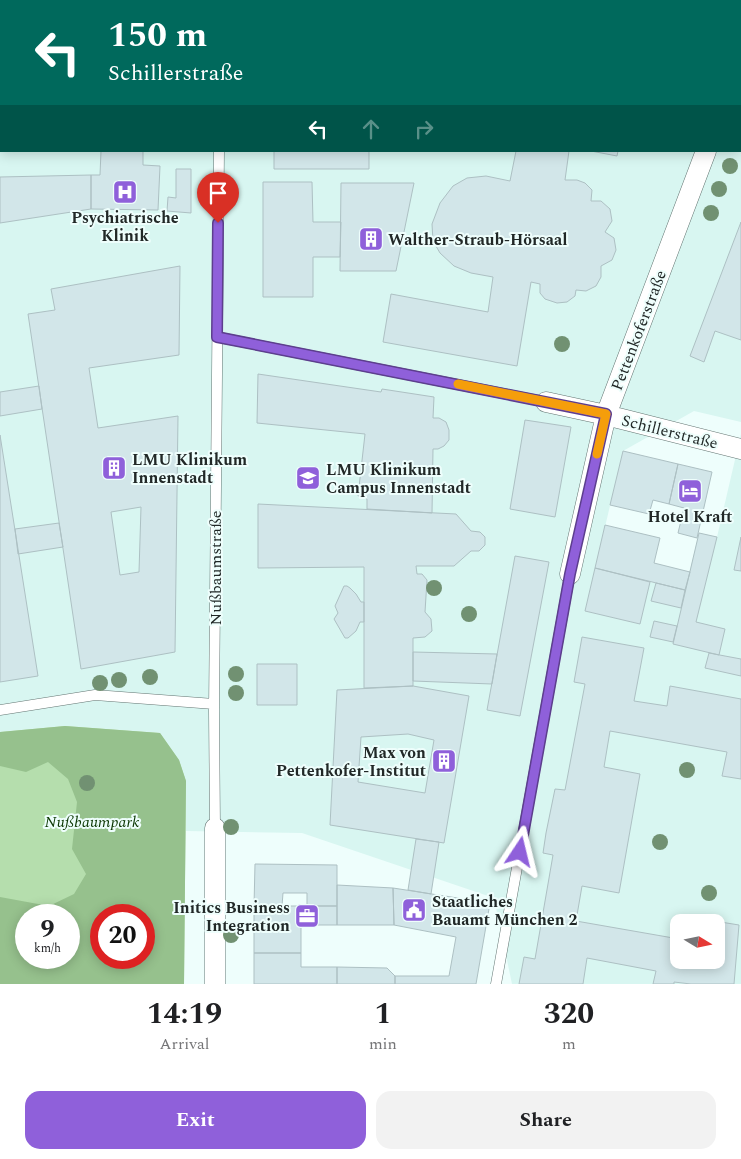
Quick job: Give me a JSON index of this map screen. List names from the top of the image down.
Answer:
{
  "streets": {
    "street": ["Pettenkoferstraße", "Schillerstraße", "Nußbaumstraße"]
  },
  "crossings": [
    ["Pettenkoferstraße", "Schillerstraße"],
    ["Schillerstraße", "Nußbaumstraße"]
  ],
  "parks": ["Nußbaumpark"],
  "places": {
    "hospital": ["Psychiatrische Klinik"],
    "building": ["Walther-Straub-Hörsaal", "LMU Klinikum Innenstadt", "Max von Pettenkofer-Institut"],
    "school or university": ["LMU Klinikum Campus Innenstadt"],
    "hotel": ["Hotel Kraft"],
    "public building": ["Staatliches Bauamt München 2"],
    "office": ["Initics Business Integration"]
  },
  "north": "right",
  "page": {
    "turn": ["150 m", "Schillerstraße"],
    "speed": "9 km/h",
    "limit": "20",
    "eta": [
      "14:19",
      "Arrival",
      "1",
      "min",
      "320",
      "m"
    ],
    "buttons": ["Exit", "Share"]
  }
}
